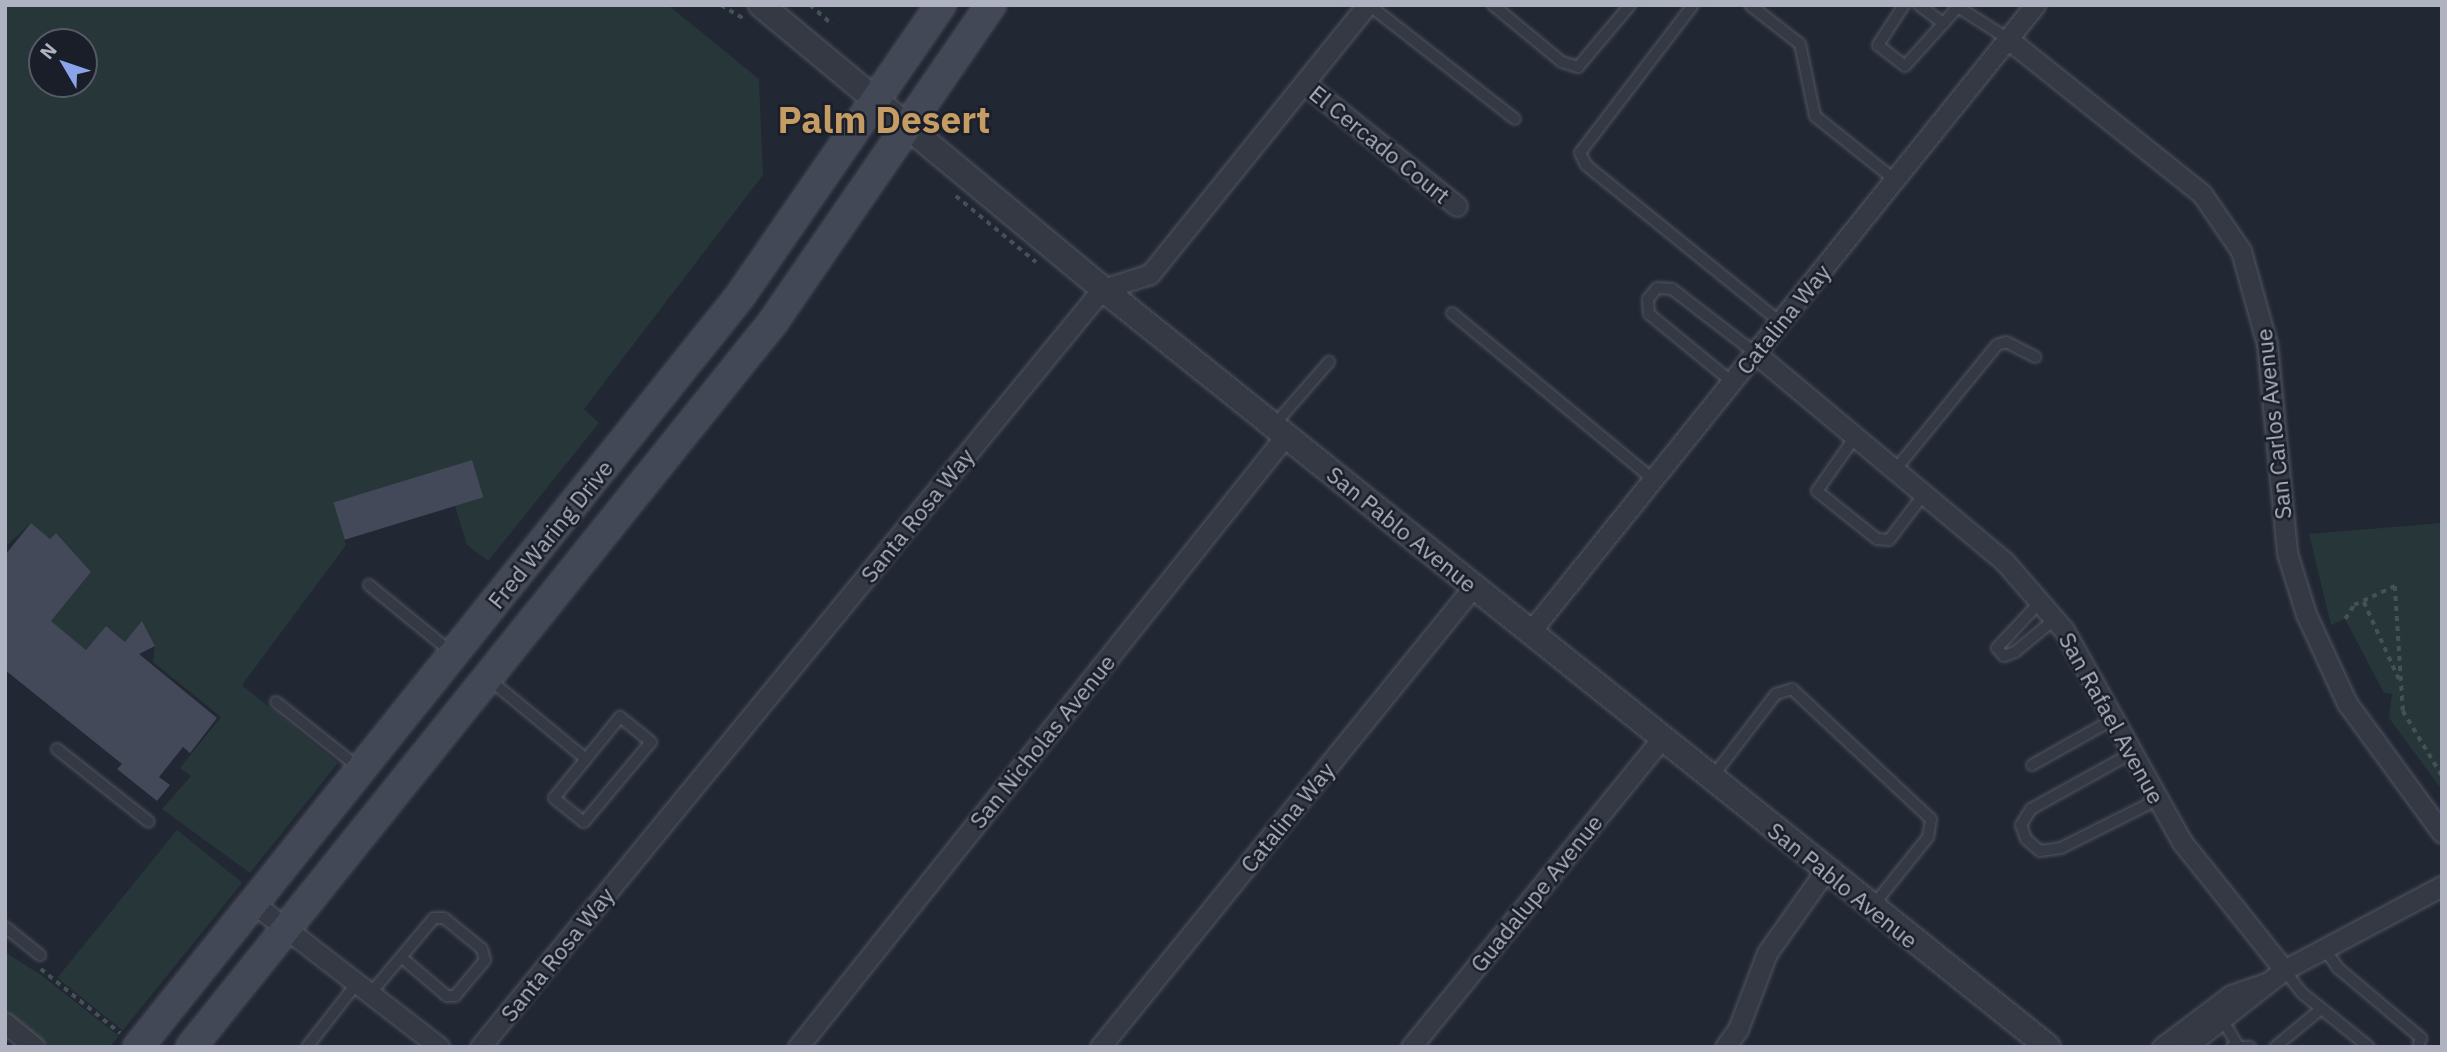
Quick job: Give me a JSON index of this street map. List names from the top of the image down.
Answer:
{
  "streets": {
    "main road": ["Fred Waring Drive"],
    "street": [
      "El Cercado Court",
      "Catalina Way",
      "San Carlos Avenue",
      "Santa Rosa Way",
      "San Pablo Avenue",
      "San Rafael Avenue",
      "San Nicholas Avenue",
      "Guadalupe Avenue"
    ]
  },
  "crossings": [
    ["Catalina Way", "San Carlos Avenue"],
    ["Catalina Way", "San Pablo Avenue"],
    ["Catalina Way", "San Rafael Avenue"],
    ["Santa Rosa Way", "San Pablo Avenue"],
    ["San Pablo Avenue", "Fred Waring Drive"],
    ["San Pablo Avenue", "San Nicholas Avenue"],
    ["San Pablo Avenue", "Guadalupe Avenue"]
  ],
  "districts": ["Palm Desert"],
  "north": "top left"
}
